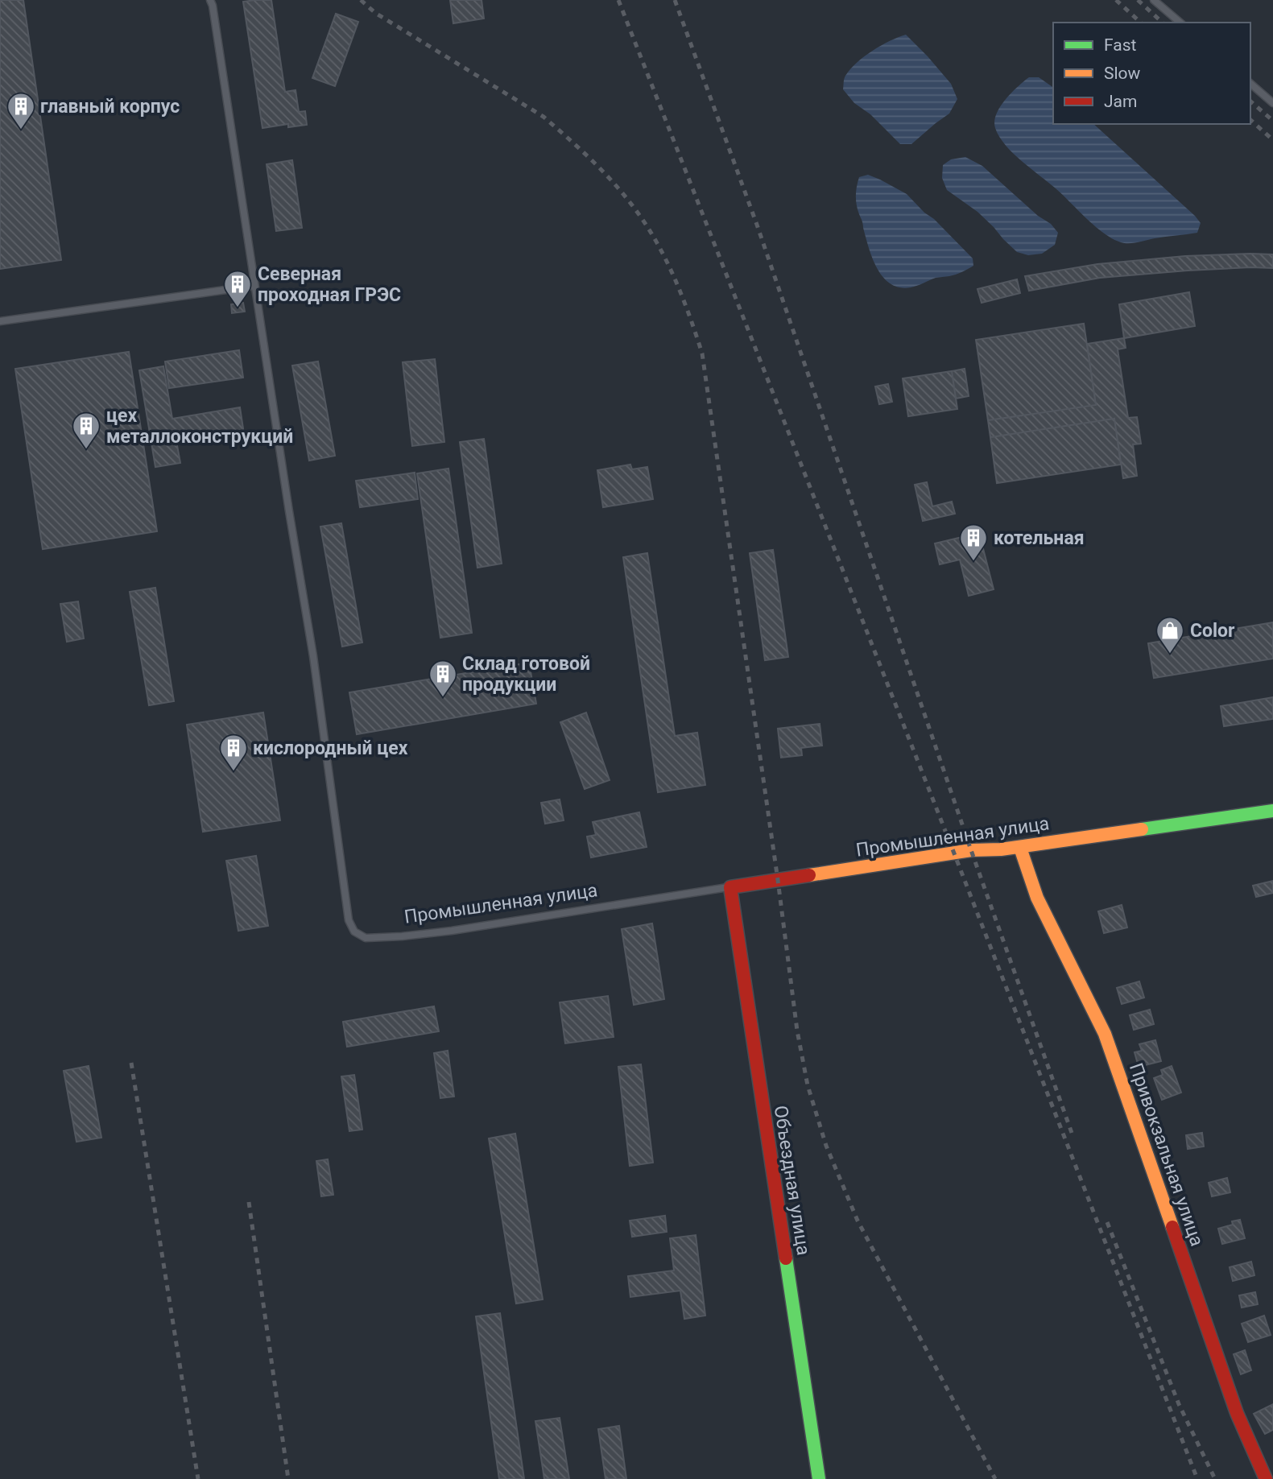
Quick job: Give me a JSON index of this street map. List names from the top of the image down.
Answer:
{
  "streets": {
    "street": ["Промышленная улица", "Привокзальная улица", "Объездная улица"]
  },
  "crossings": [
    ["Промышленная улица", "Привокзальная улица"],
    ["Промышленная улица", "Объездная улица"]
  ],
  "places": {
    "building": [
      "главный корпус",
      "Северная проходная ГРЭС",
      "цех металлоконструкций",
      "котельная",
      "Склад готовой продукции",
      "кислородный цех"
    ],
    "shop": ["Color"]
  },
  "legend": ["Fast", "Slow", "Jam"]
}
